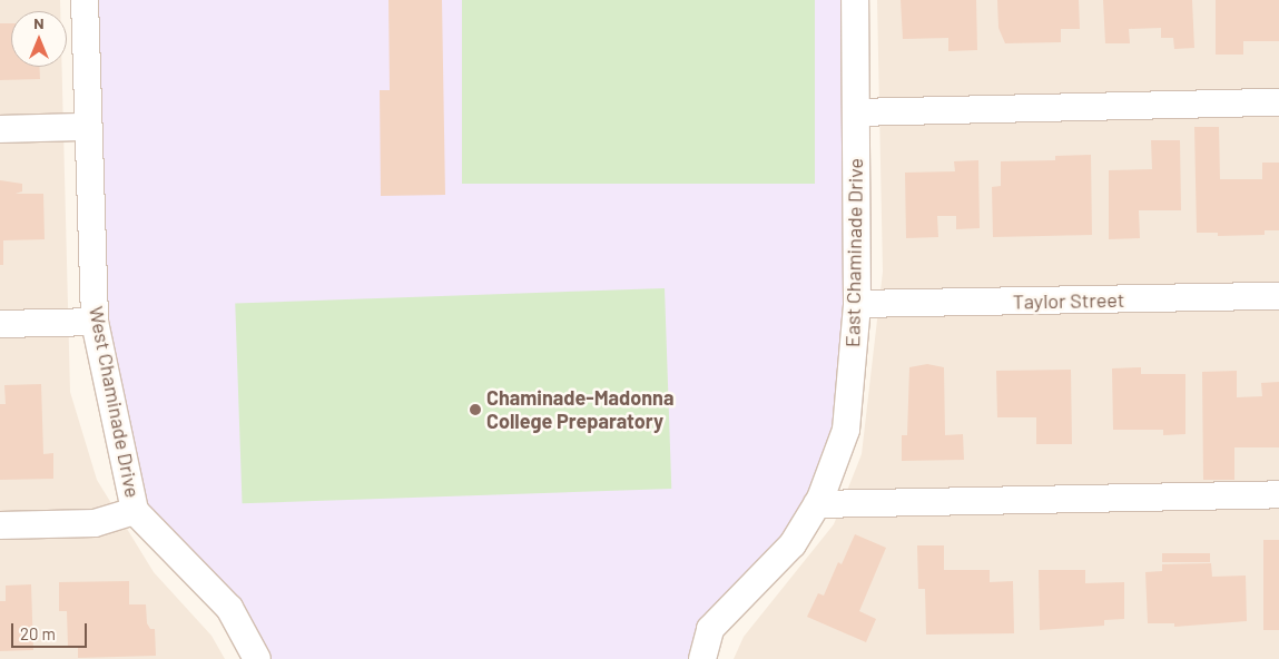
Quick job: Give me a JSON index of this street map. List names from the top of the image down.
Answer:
{
  "streets": {
    "street": ["East Chaminade Drive", "Taylor Street", "West Chaminade Drive"]
  },
  "crossings": [
    ["East Chaminade Drive", "Taylor Street"]
  ],
  "places": ["Chaminade-Madonna College Preparatory"],
  "scale_bar": "20 m",
  "north": "top"
}
